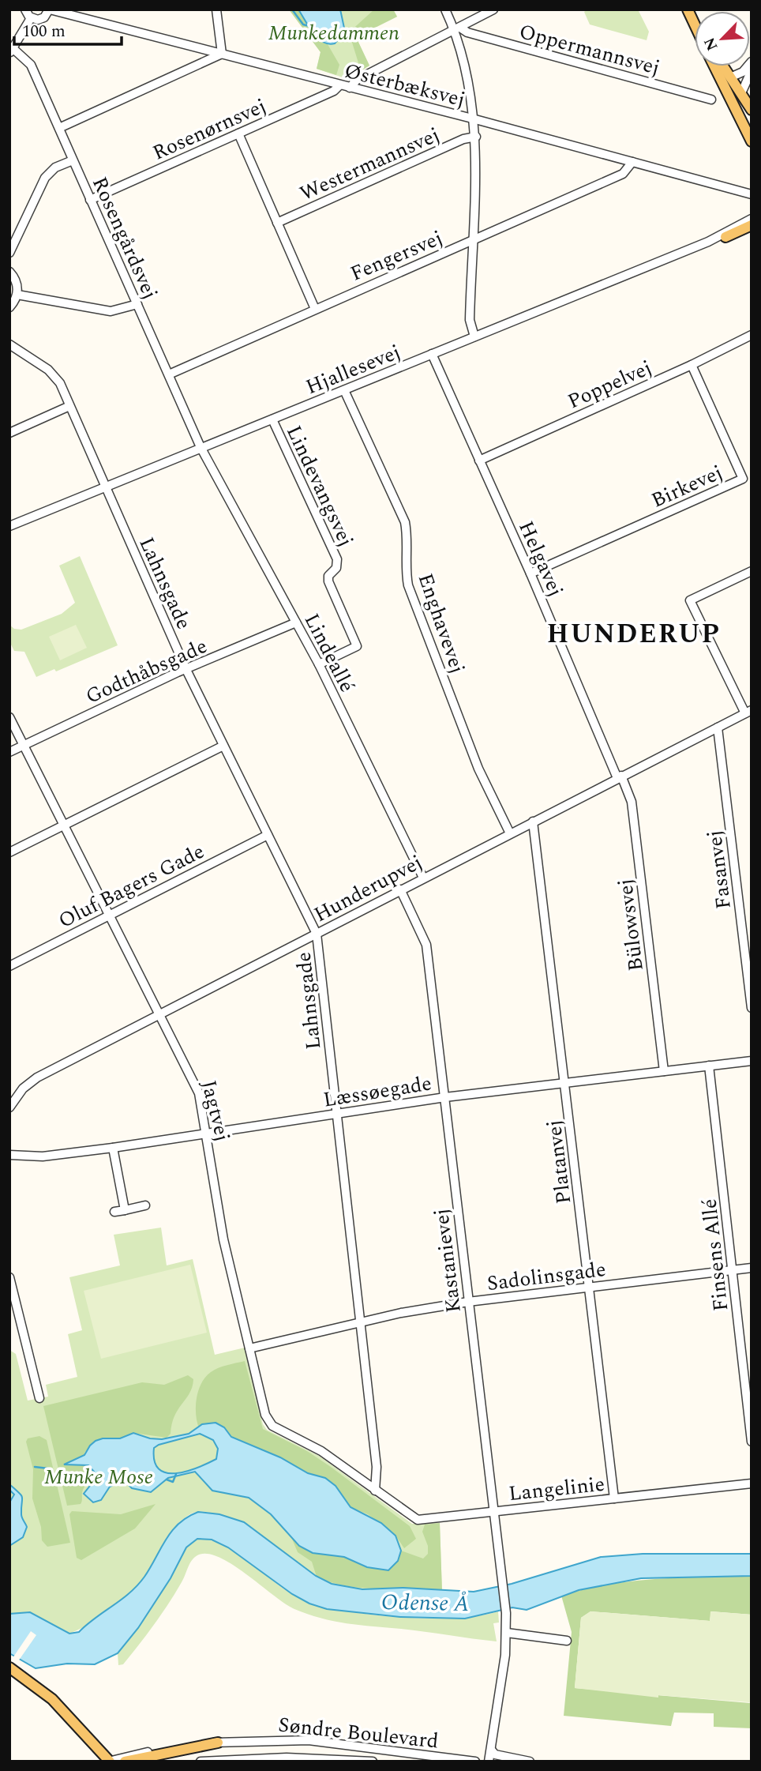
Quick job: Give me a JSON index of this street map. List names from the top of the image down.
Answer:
{
  "streets": {
    "street": [
      "Oppermannsvej",
      "Østerbæksvej",
      "Rosenørnsvej",
      "Westermannsvej",
      "Rosengårdsvej",
      "Fengersvej",
      "Hjallesevej",
      "Poppelvej",
      "Lindevangsvej",
      "Birkevej",
      "Helgavej",
      "Lahnsgade",
      "Enghavevej",
      "Lindeallé",
      "Godthåbsgade",
      "Fasanvej",
      "Oluf Bagers Gade",
      "Hunderupvej",
      "Bülowsvej",
      "Læssøegade",
      "Jagtvej",
      "Platanvej",
      "Finsens Allé",
      "Kastanievej",
      "Sadolinsgade",
      "Langelinie",
      "Søndre Boulevard"
    ]
  },
  "crossings": [
    ["Østerbæksvej", "Rosenørnsvej"],
    ["Østerbæksvej", "Fengersvej"],
    ["Rosenørnsvej", "Rosengårdsvej"],
    ["Rosengårdsvej", "Fengersvej"],
    ["Rosengårdsvej", "Hjallesevej"],
    ["Rosengårdsvej", "Lindeallé"],
    ["Hjallesevej", "Lindevangsvej"],
    ["Hjallesevej", "Helgavej"],
    ["Hjallesevej", "Lahnsgade"],
    ["Hjallesevej", "Enghavevej"],
    ["Hjallesevej", "Lindeallé"],
    ["Poppelvej", "Birkevej"],
    ["Poppelvej", "Helgavej"],
    ["Lindevangsvej", "Lindeallé"],
    ["Birkevej", "Helgavej"],
    ["Helgavej", "Hunderupvej"],
    ["Helgavej", "Bülowsvej"],
    ["Lahnsgade", "Godthåbsgade"],
    ["Lahnsgade", "Oluf Bagers Gade"],
    ["Lahnsgade", "Hunderupvej"],
    ["Lahnsgade", "Læssøegade"],
    ["Lahnsgade", "Jagtvej"],
    ["Lahnsgade", "Sadolinsgade"],
    ["Lahnsgade", "Langelinie"],
    ["Enghavevej", "Hunderupvej"],
    ["Lindeallé", "Godthåbsgade"],
    ["Lindeallé", "Hunderupvej"],
    ["Godthåbsgade", "Jagtvej"],
    ["Fasanvej", "Hunderupvej"],
    ["Oluf Bagers Gade", "Jagtvej"],
    ["Hunderupvej", "Bülowsvej"],
    ["Hunderupvej", "Jagtvej"],
    ["Hunderupvej", "Platanvej"],
    ["Hunderupvej", "Kastanievej"],
    ["Bülowsvej", "Læssøegade"],
    ["Læssøegade", "Jagtvej"],
    ["Læssøegade", "Platanvej"],
    ["Læssøegade", "Finsens Allé"],
    ["Læssøegade", "Kastanievej"],
    ["Jagtvej", "Sadolinsgade"],
    ["Jagtvej", "Langelinie"],
    ["Platanvej", "Sadolinsgade"],
    ["Platanvej", "Langelinie"],
    ["Finsens Allé", "Sadolinsgade"],
    ["Kastanievej", "Sadolinsgade"],
    ["Kastanievej", "Langelinie"]
  ],
  "districts": ["HUNDERUP"],
  "water": ["Odense Å"],
  "parks": ["Munkedammen", "Munke Mose"],
  "scale_bar": "100 m",
  "north": "bottom left"
}
